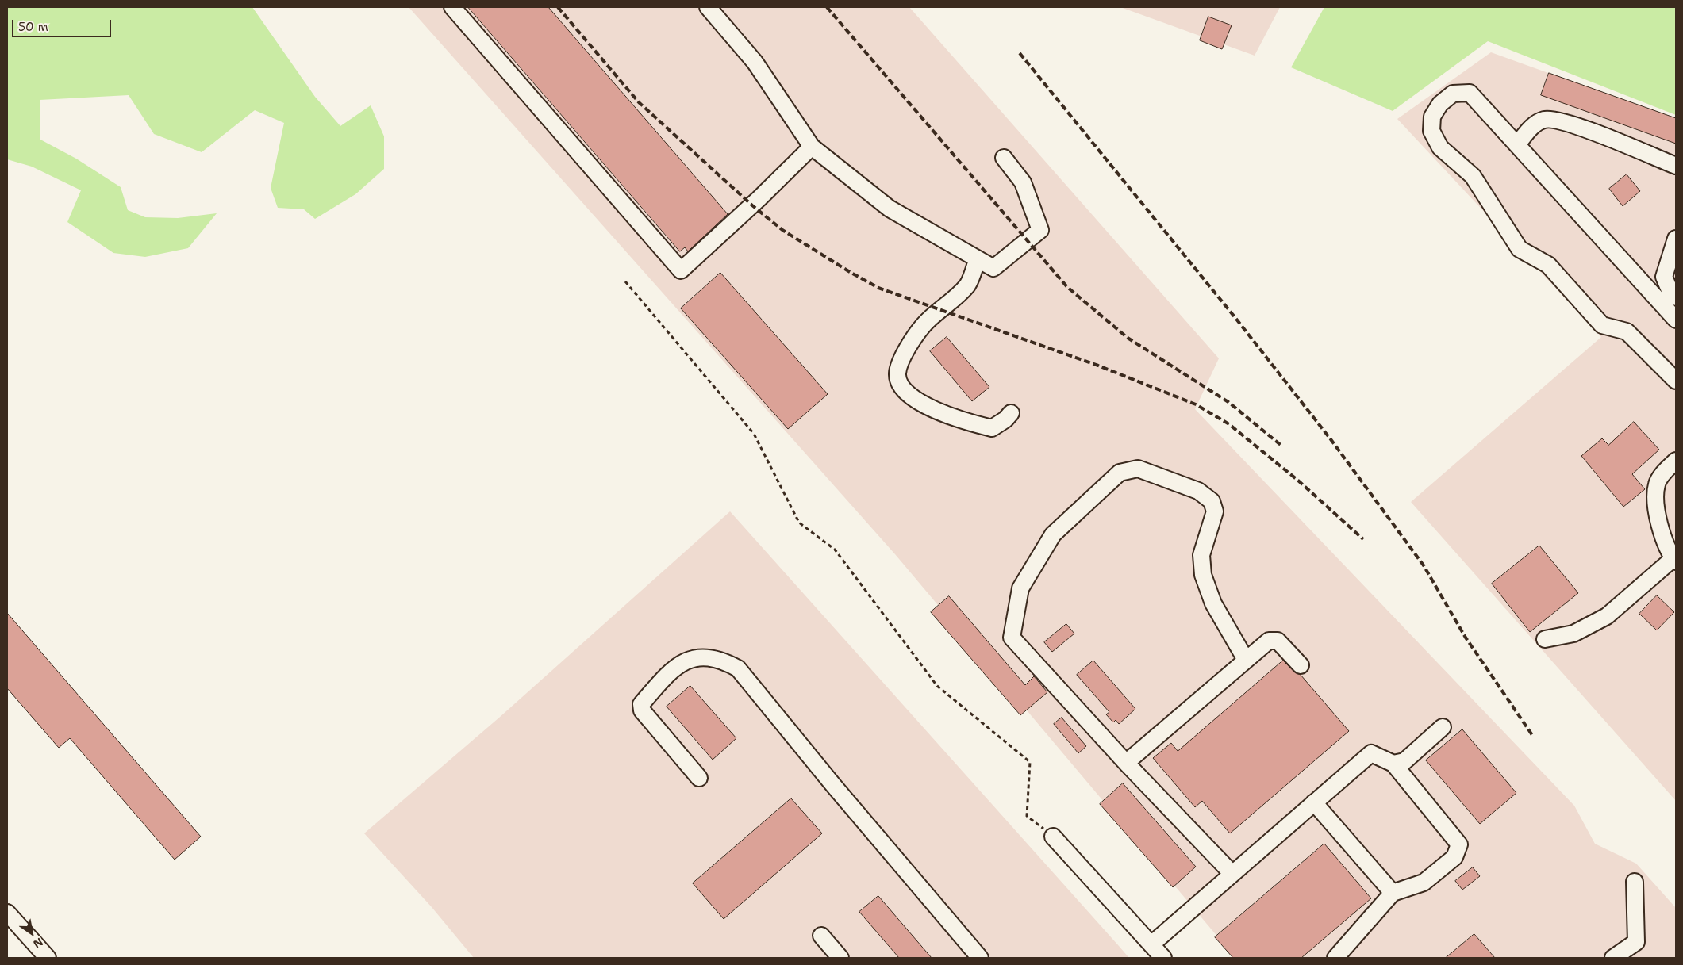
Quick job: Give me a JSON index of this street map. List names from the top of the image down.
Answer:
{
  "scale_bar": "50 m",
  "north": "bottom right"
}
